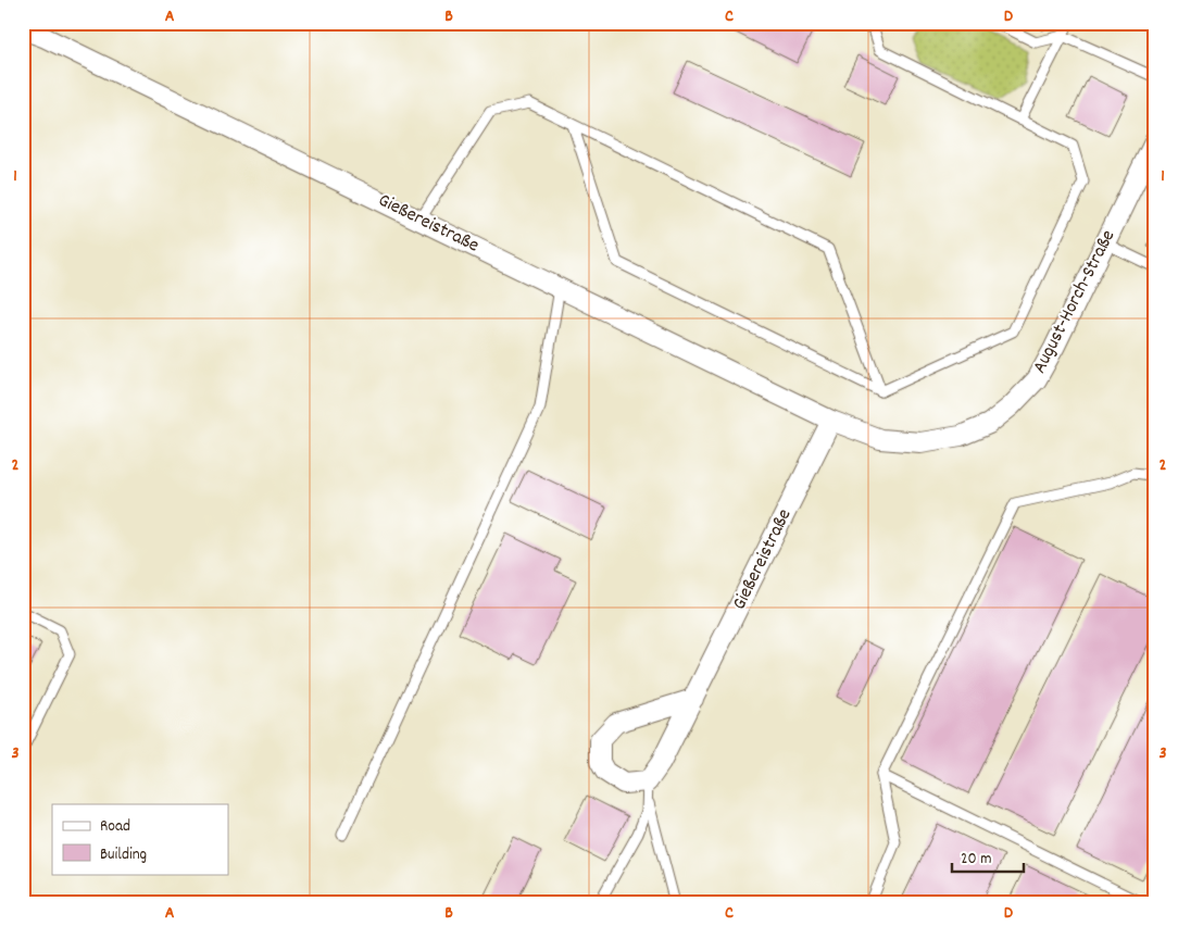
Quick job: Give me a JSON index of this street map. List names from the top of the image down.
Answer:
{
  "streets": {
    "street": ["Gießereistraße", "August-Horch-Straße"]
  },
  "crossings": [
    ["Gießereistraße", "August-Horch-Straße"]
  ],
  "legend": ["Road", "Building"],
  "scale_bar": "20 m",
  "grid": {
    "columns": [
      "A",
      "B",
      "C",
      "D"
    ],
    "rows": ["1", "2", "3"]
  }
}
